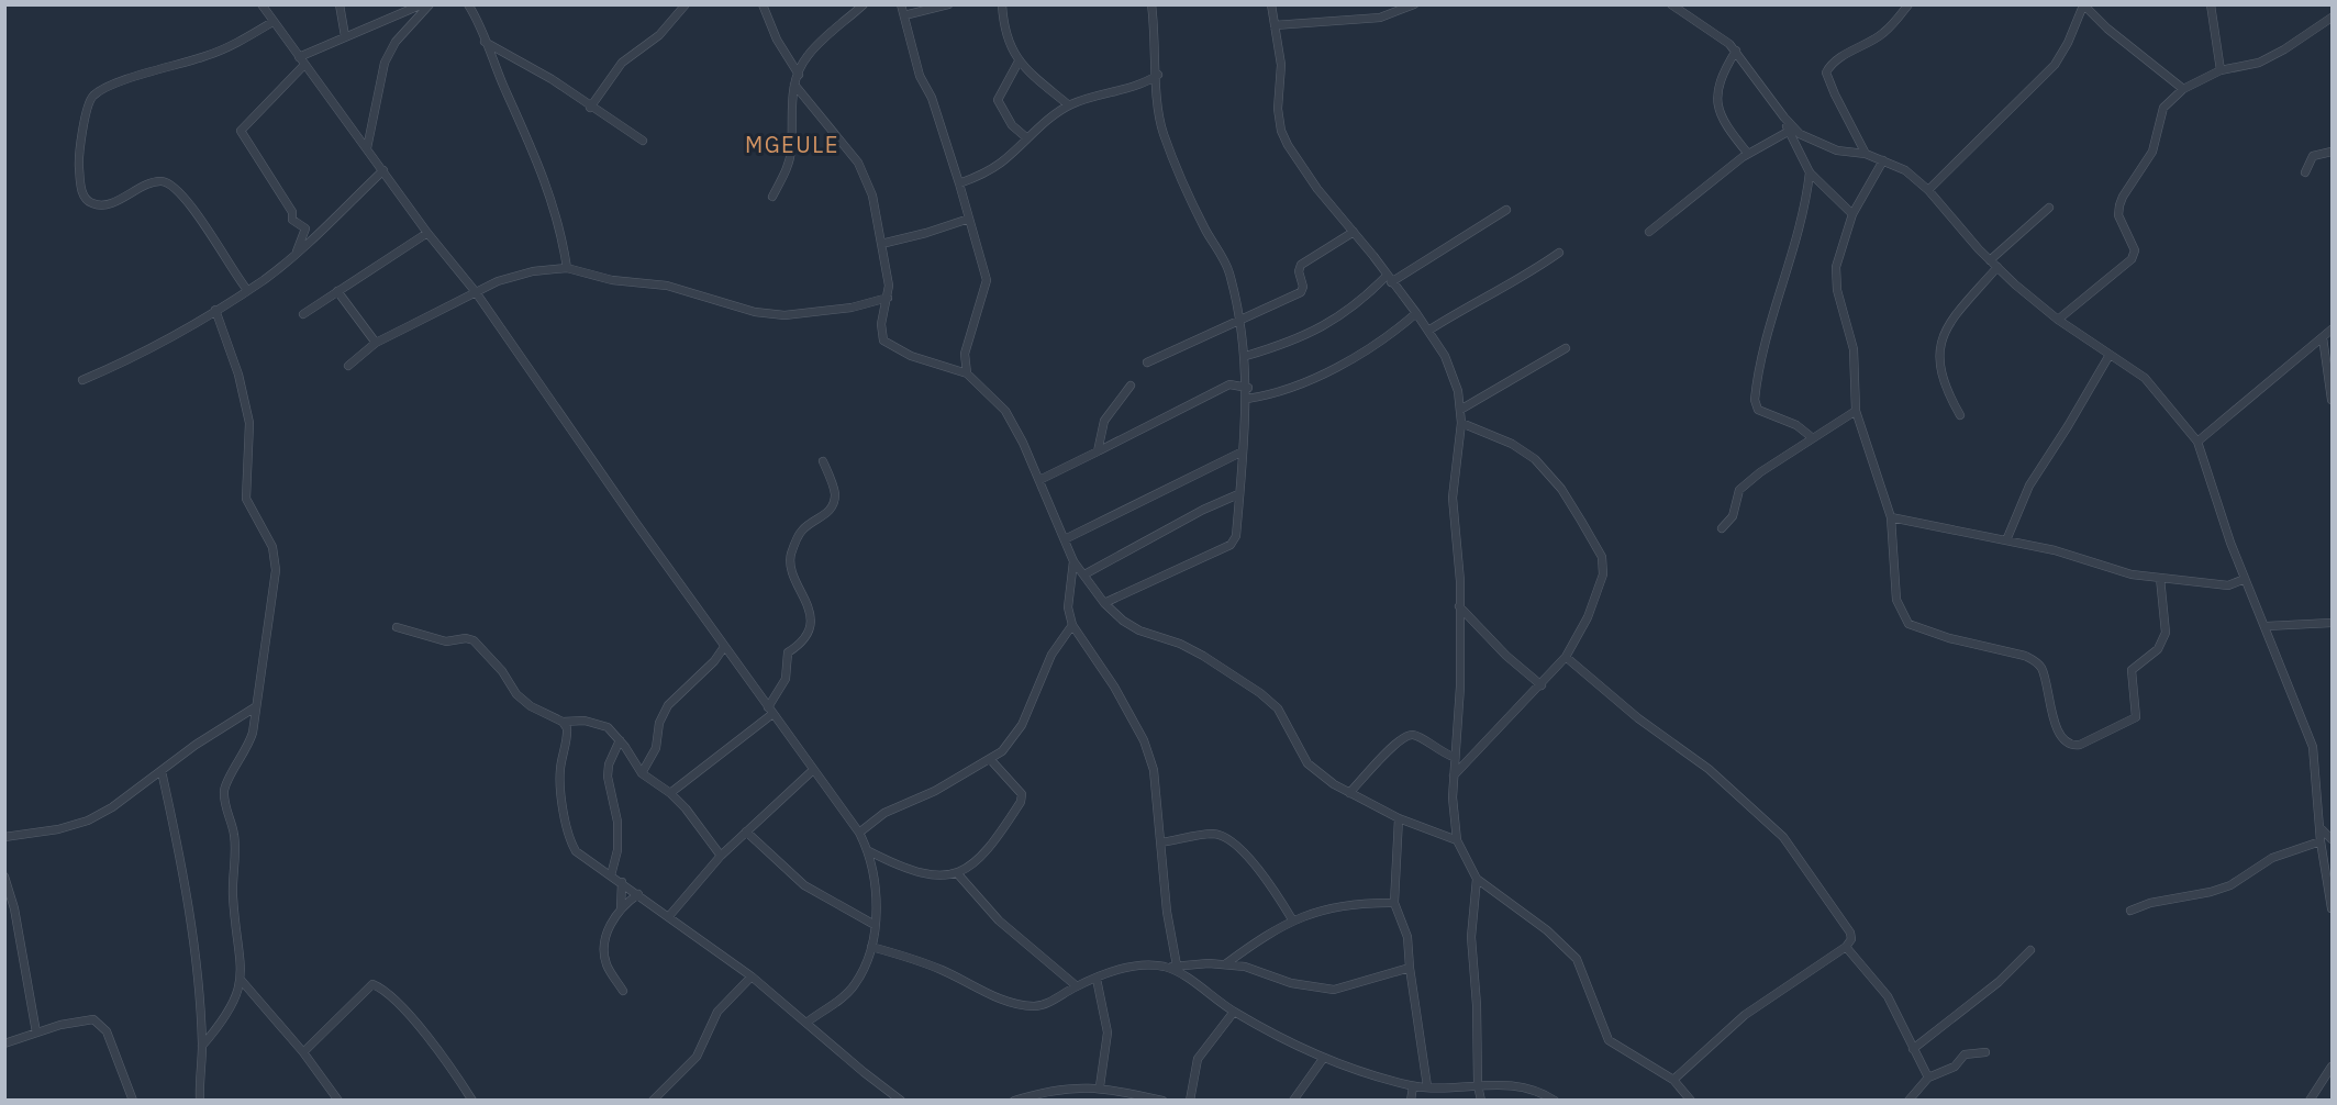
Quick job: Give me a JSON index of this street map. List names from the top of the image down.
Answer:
{
  "districts": ["MGEULE"]
}
